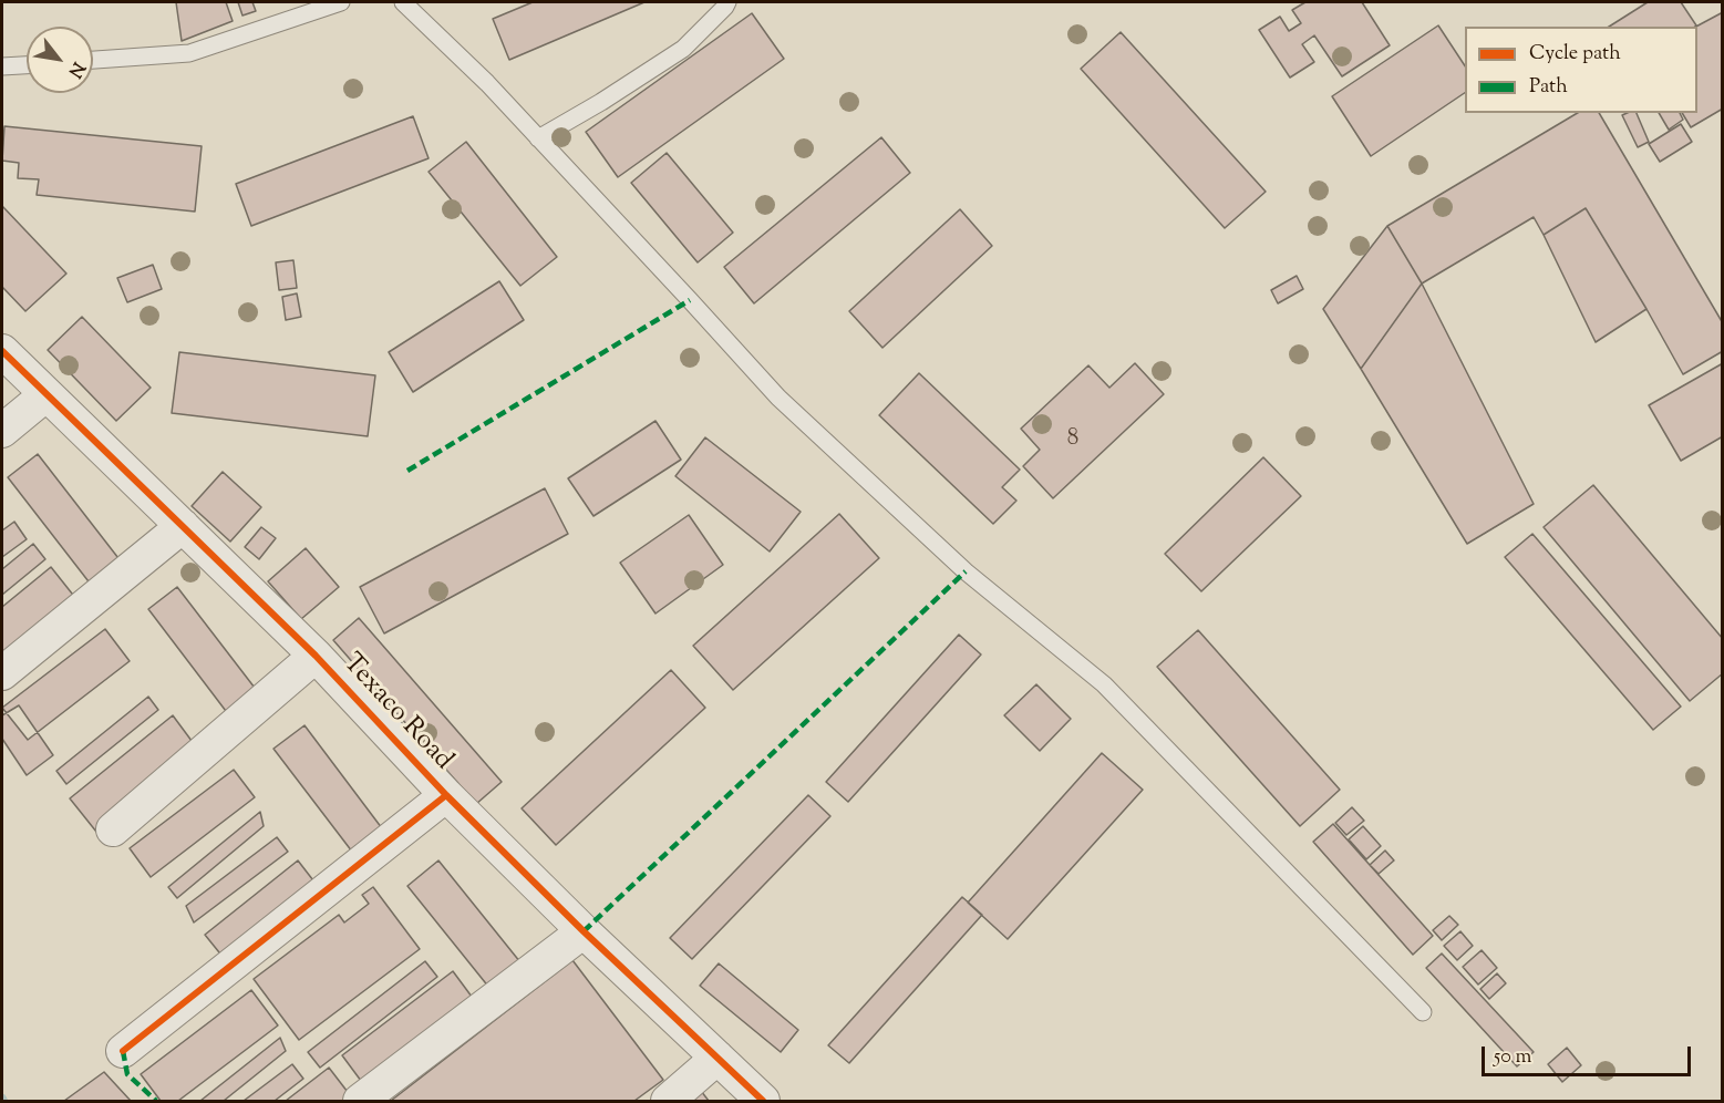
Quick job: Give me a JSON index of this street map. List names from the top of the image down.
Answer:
{
  "streets": {
    "street": ["Texaco Road"]
  },
  "house_numbers": ["8"],
  "legend": ["Cycle path", "Path"],
  "scale_bar": "50 m",
  "north": "bottom right"
}
